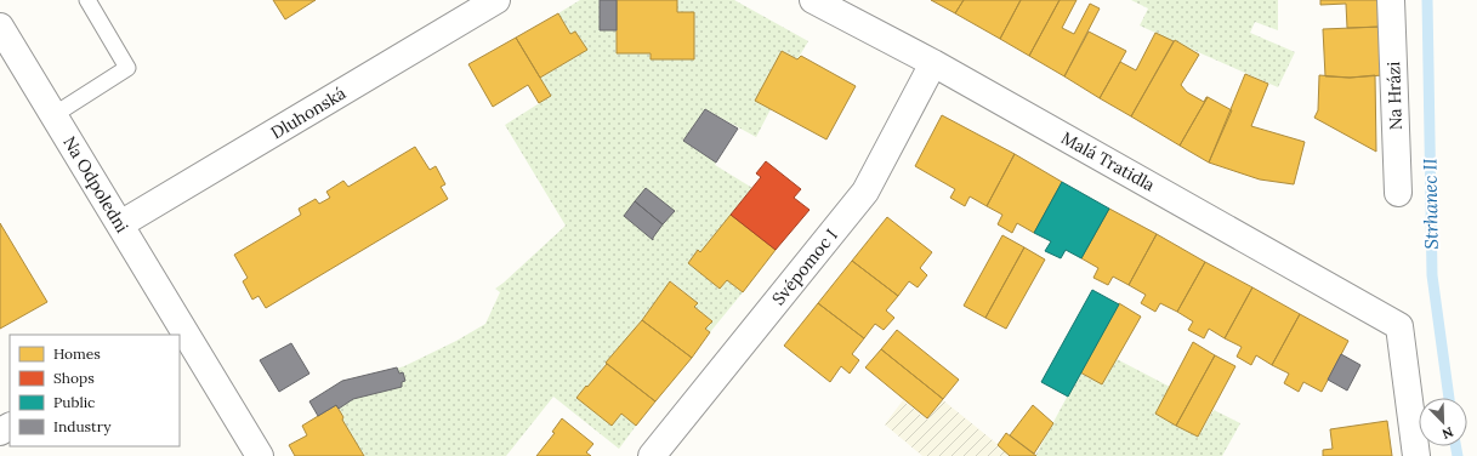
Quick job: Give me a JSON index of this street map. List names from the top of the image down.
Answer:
{
  "streets": {
    "street": [
      "Na Hrázi",
      "Dluhonská",
      "Malá Tratidla",
      "Na Odpoledni",
      "Svépomoc I"
    ]
  },
  "crossings": [
    ["Dluhonská", "Na Odpoledni"],
    ["Malá Tratidla", "Svépomoc I"]
  ],
  "water": ["Strhanec II"],
  "legend": [
    "Homes",
    "Shops",
    "Public",
    "Industry"
  ],
  "north": "bottom right"
}
